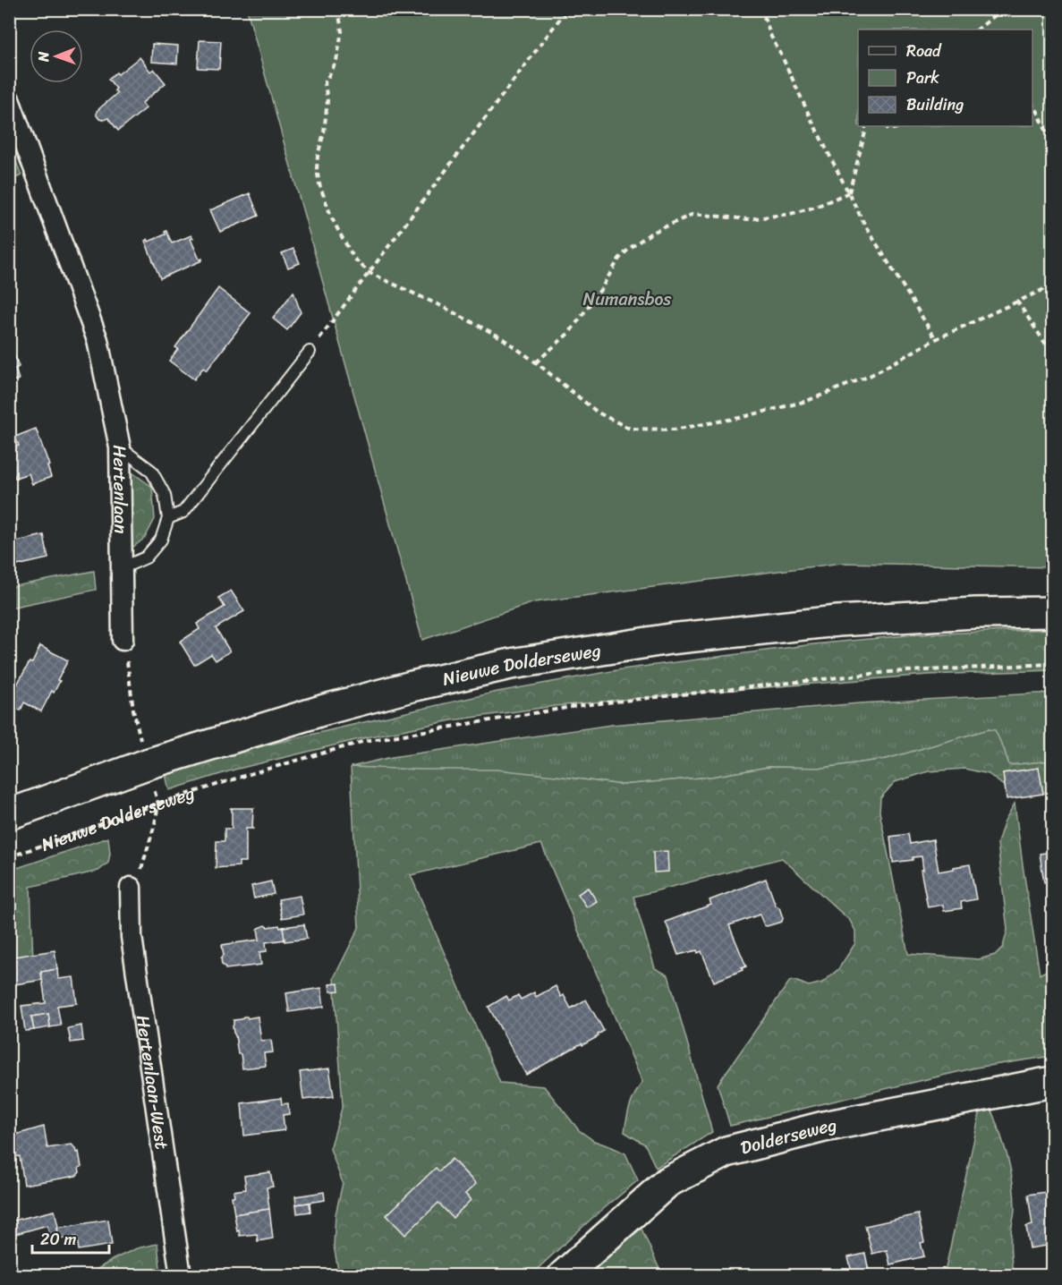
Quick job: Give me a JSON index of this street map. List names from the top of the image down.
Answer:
{
  "streets": {
    "main road": ["Nieuwe Dolderseweg", "Dolderseweg"],
    "street": ["Hertenlaan", "Hertenlaan-West"]
  },
  "parks": ["Numansbos"],
  "legend": ["Road", "Park", "Building"],
  "scale_bar": "20 m",
  "north": "left"
}
